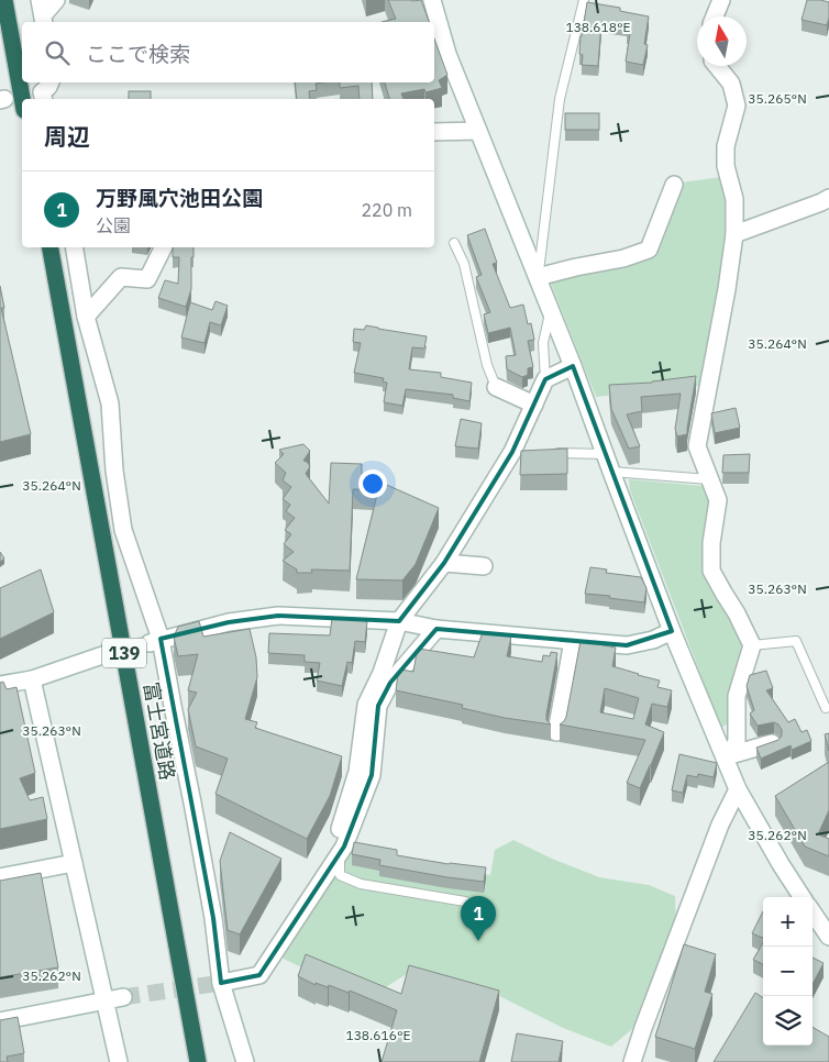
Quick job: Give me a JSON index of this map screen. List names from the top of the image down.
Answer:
{
  "streets": {
    "highway": ["139", "富士宮道路"]
  },
  "north": "top",
  "page": {
    "search": "ここで検索",
    "heading": "周辺",
    "list": [
      {
        "mark": "1",
        "name": "万野風穴池田公園",
        "note": "公園",
        "value": "220 m"
      }
    ],
    "pins": "1",
    "map_buttons": ["+", "−"]
  },
  "coordinates": [
    "138.618°E",
    "35.265°N",
    "35.264°N",
    "35.263°N",
    "35.262°N",
    "138.616°E"
  ]
}
